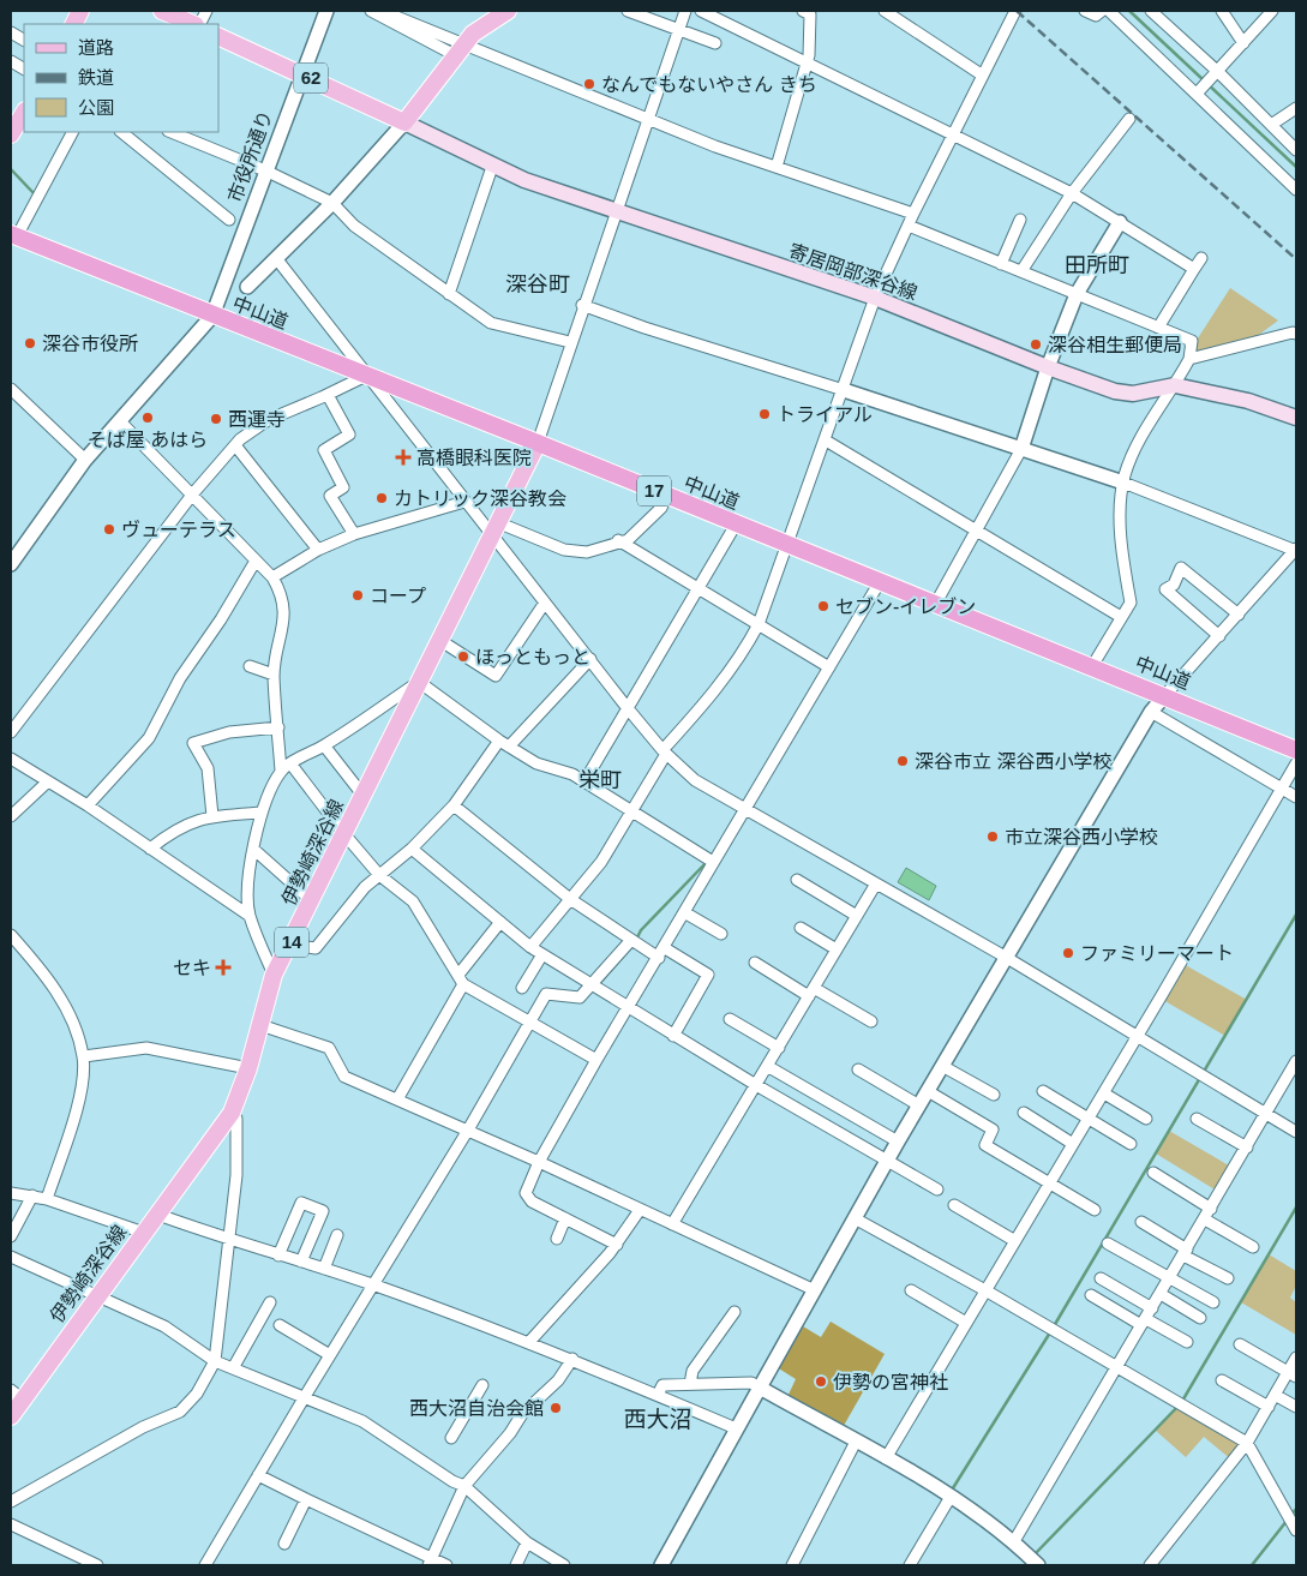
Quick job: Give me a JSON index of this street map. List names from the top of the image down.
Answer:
{
  "streets": {
    "highway": ["中山道", "17"],
    "main road": [
      "62",
      "寄居岡部深谷線",
      "伊勢崎深谷線",
      "14"
    ],
    "street": ["市役所通り"]
  },
  "crossings": [
    ["62", "市役所通り"],
    ["62", "寄居岡部深谷線"],
    ["市役所通り", "中山道"],
    ["中山道", "伊勢崎深谷線"]
  ],
  "districts": [
    "田所町",
    "深谷町",
    "栄町",
    "西大沼"
  ],
  "places": {
    "other": [
      "なんでもないやさん きち",
      "深谷市役所",
      "深谷相生郵便局",
      "トライアル",
      "そば屋 あはら",
      "西運寺",
      "カトリック深谷教会",
      "ヴューテラス",
      "コープ",
      "セブン-イレブン",
      "ほっともっと",
      "深谷市立 深谷西小学校",
      "市立深谷西小学校",
      "ファミリーマート",
      "伊勢の宮神社",
      "西大沼自治会館"
    ],
    "health": ["高橋眼科医院", "セキ"]
  },
  "legend": ["道路", "鉄道", "公園"]
}
